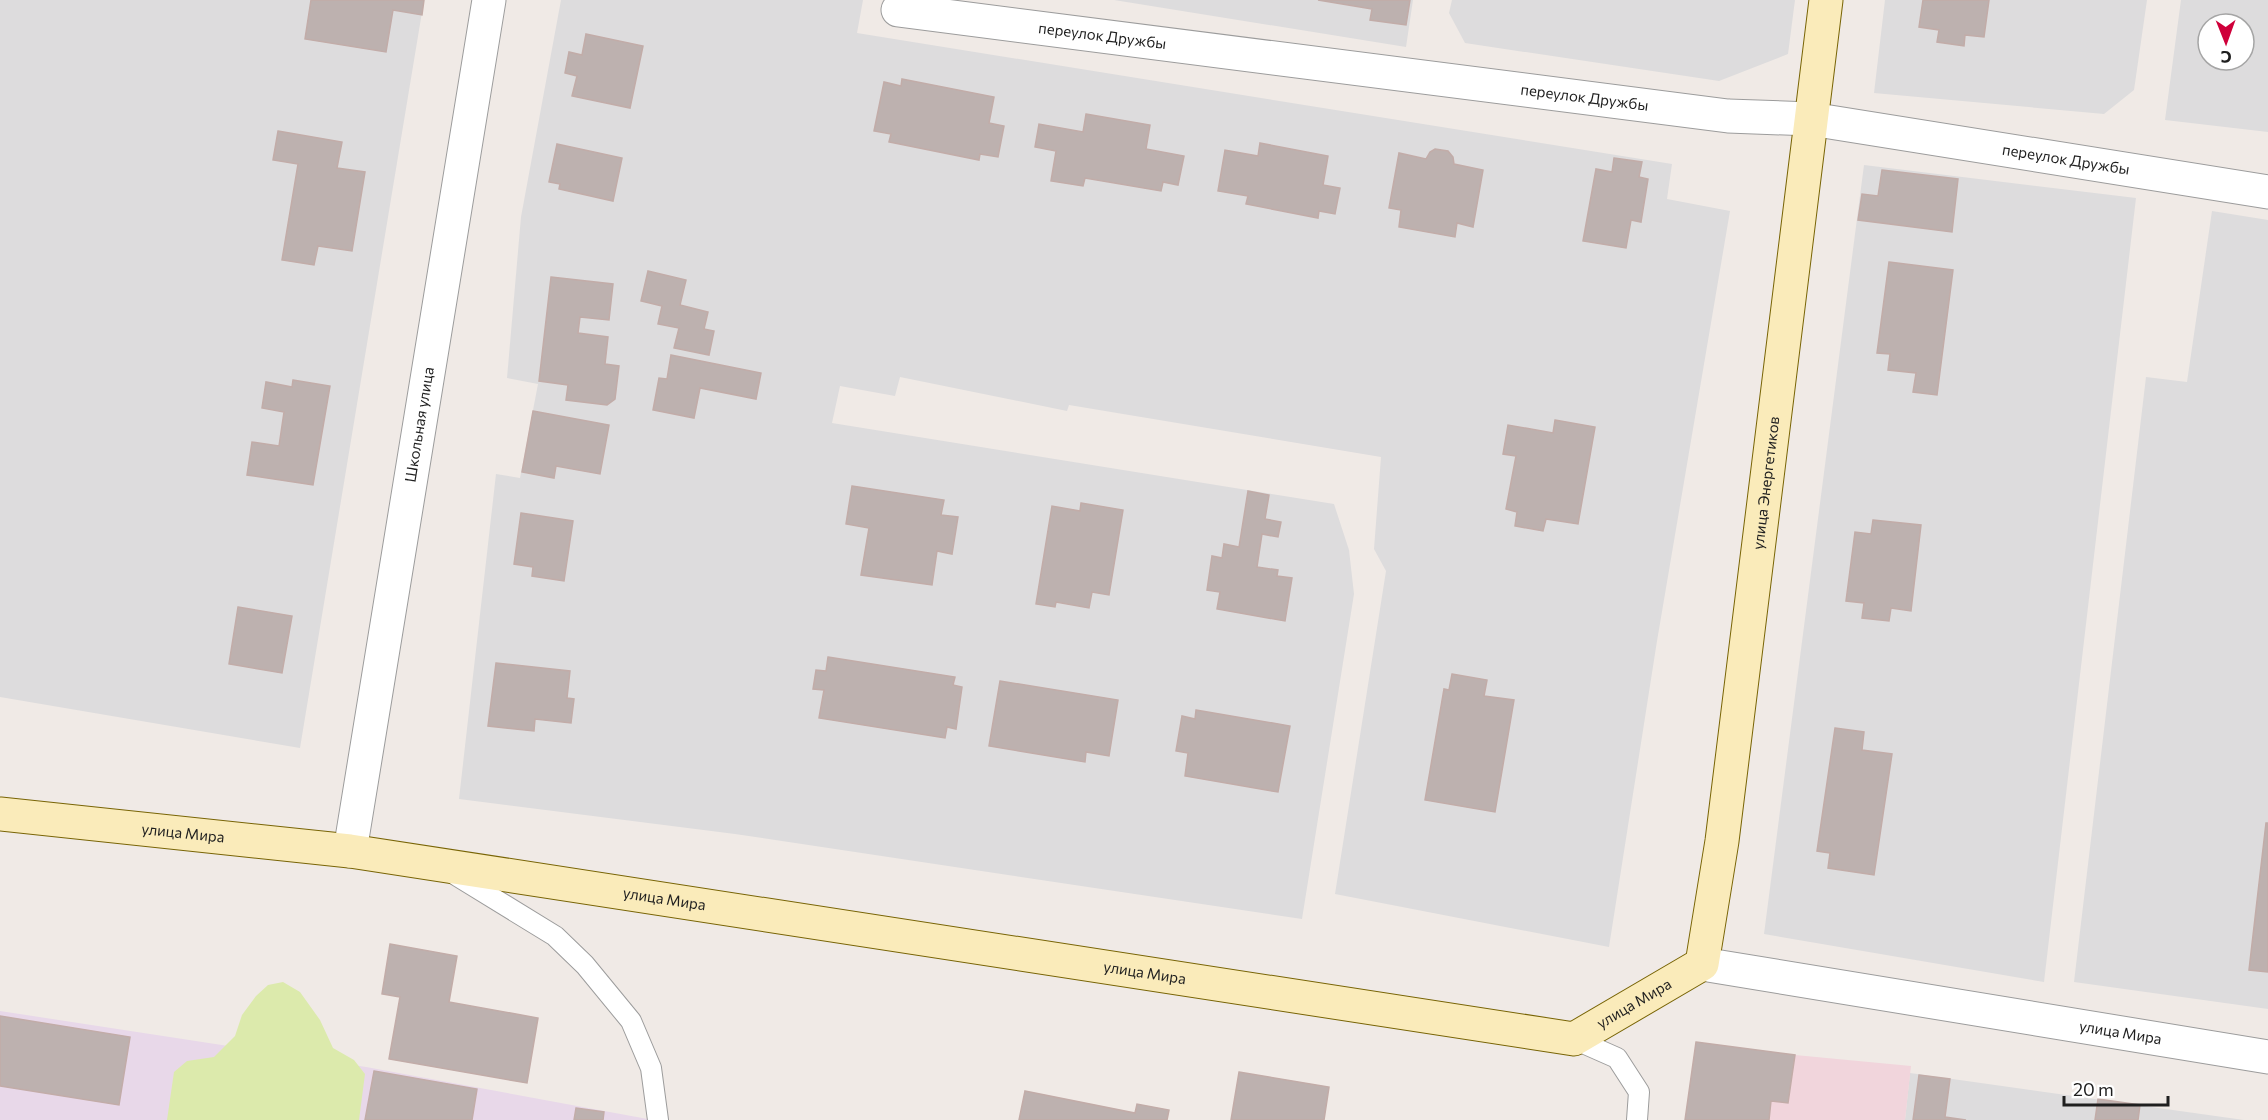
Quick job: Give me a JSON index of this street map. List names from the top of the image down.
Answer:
{
  "streets": {
    "street": [
      "переулок Дружбы",
      "Школьная улица",
      "улица Энергетиков",
      "улица Мира"
    ]
  },
  "crossings": [
    ["переулок Дружбы", "улица Энергетиков"],
    ["Школьная улица", "улица Мира"],
    ["улица Энергетиков", "улица Мира"]
  ],
  "scale_bar": "20 m",
  "north": "bottom"
}
